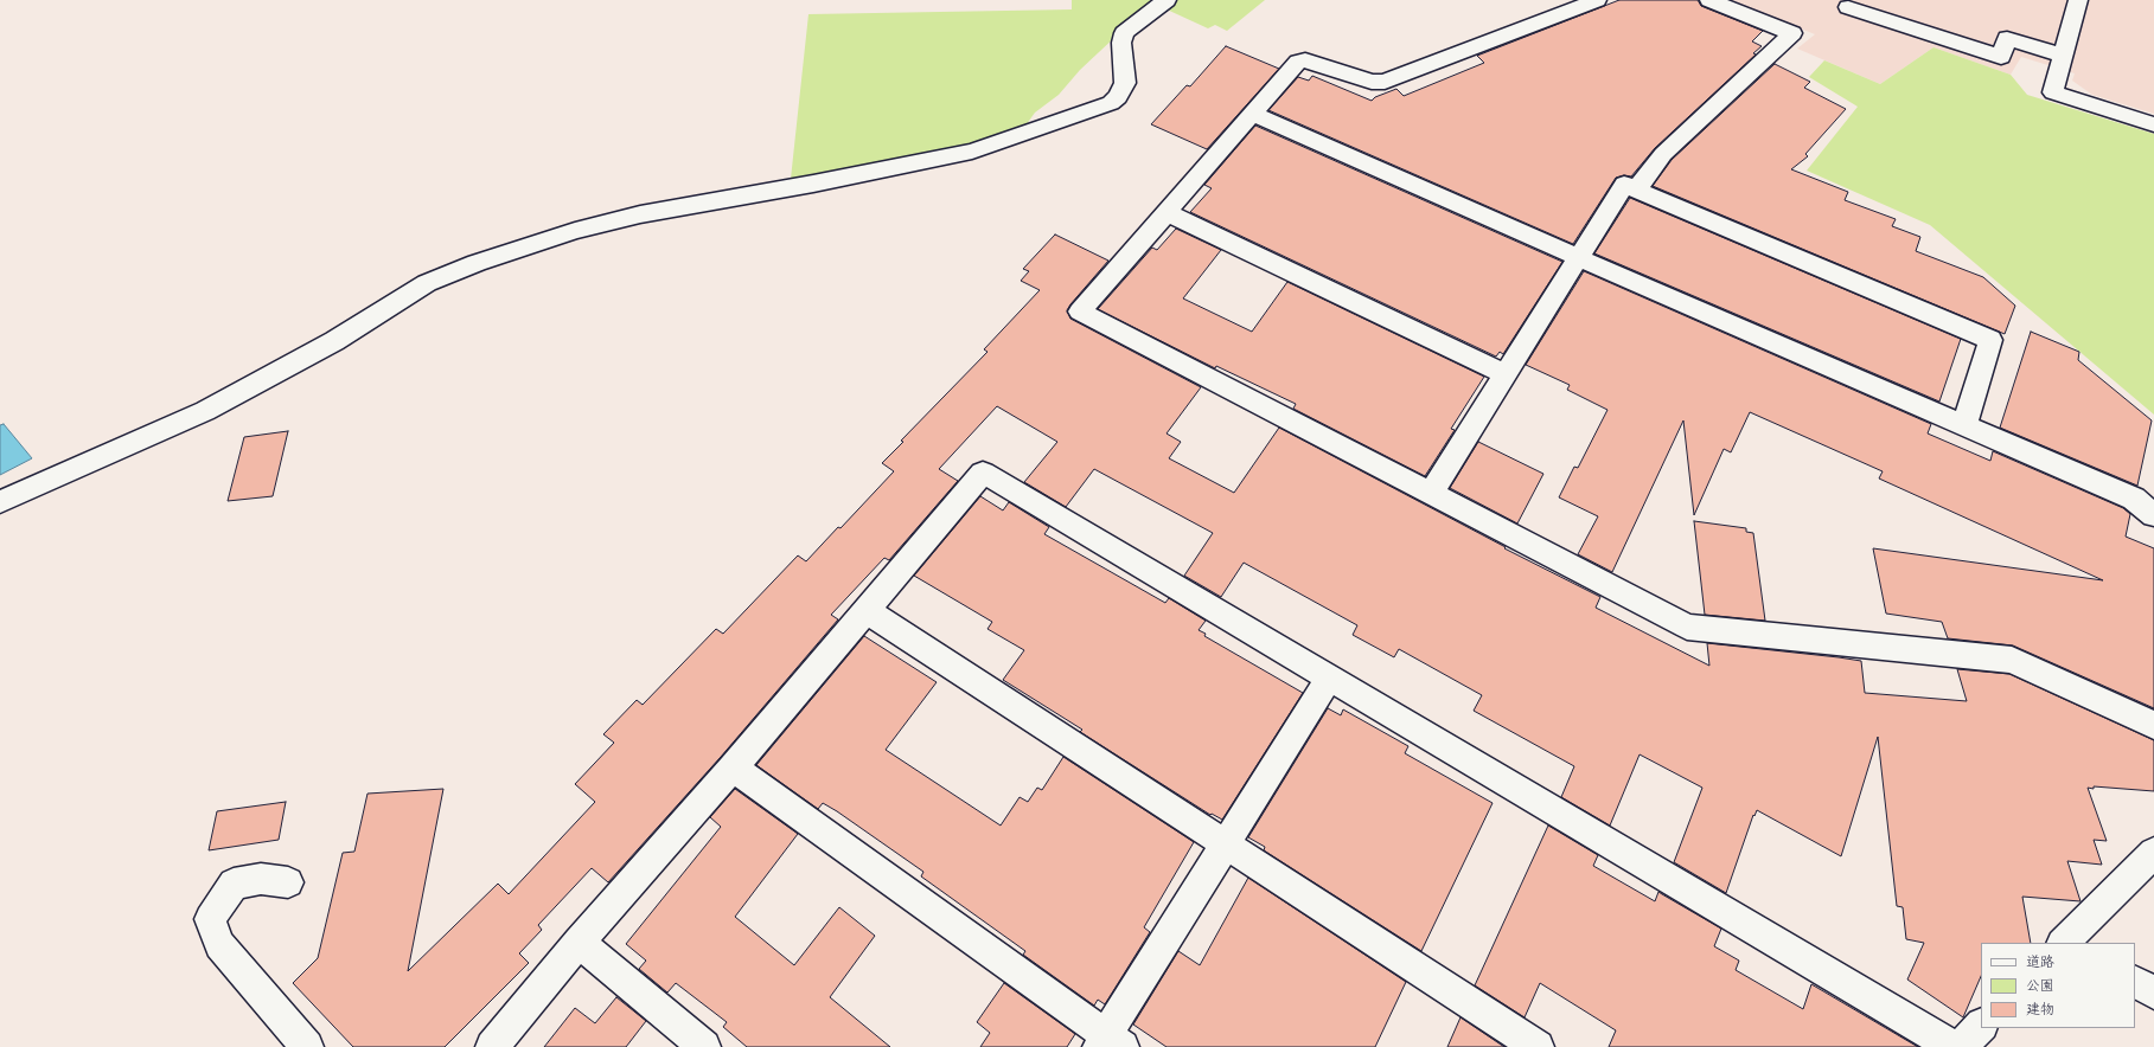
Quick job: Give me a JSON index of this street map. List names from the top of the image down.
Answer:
{
  "legend": ["道路", "公園", "建物"]
}
